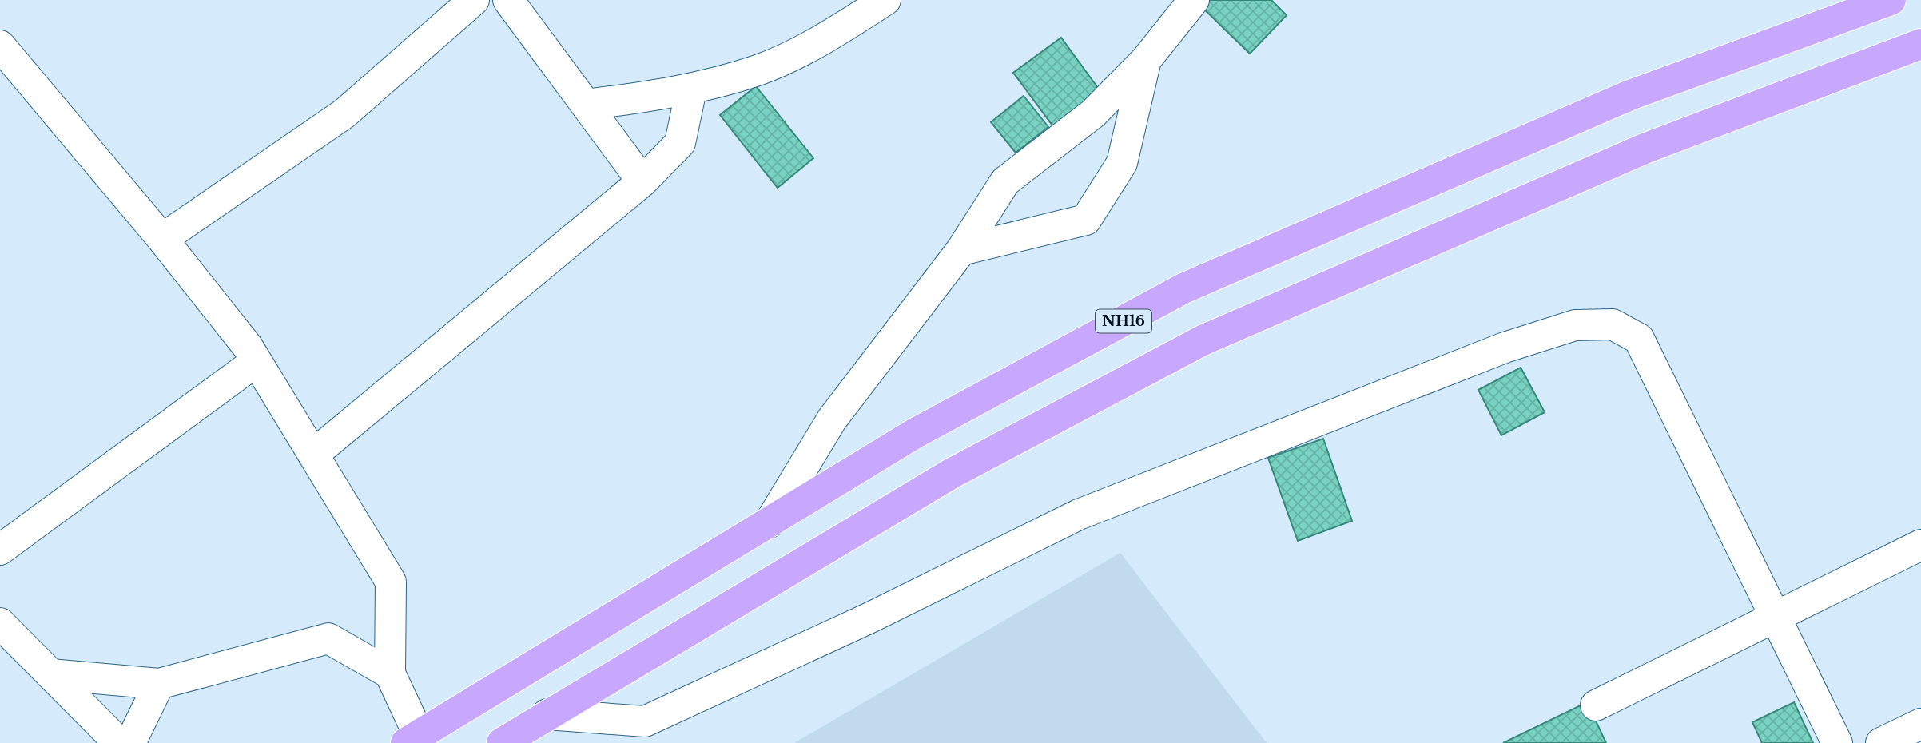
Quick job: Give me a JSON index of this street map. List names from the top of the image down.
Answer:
{
  "streets": {
    "highway": ["NH16"]
  }
}
